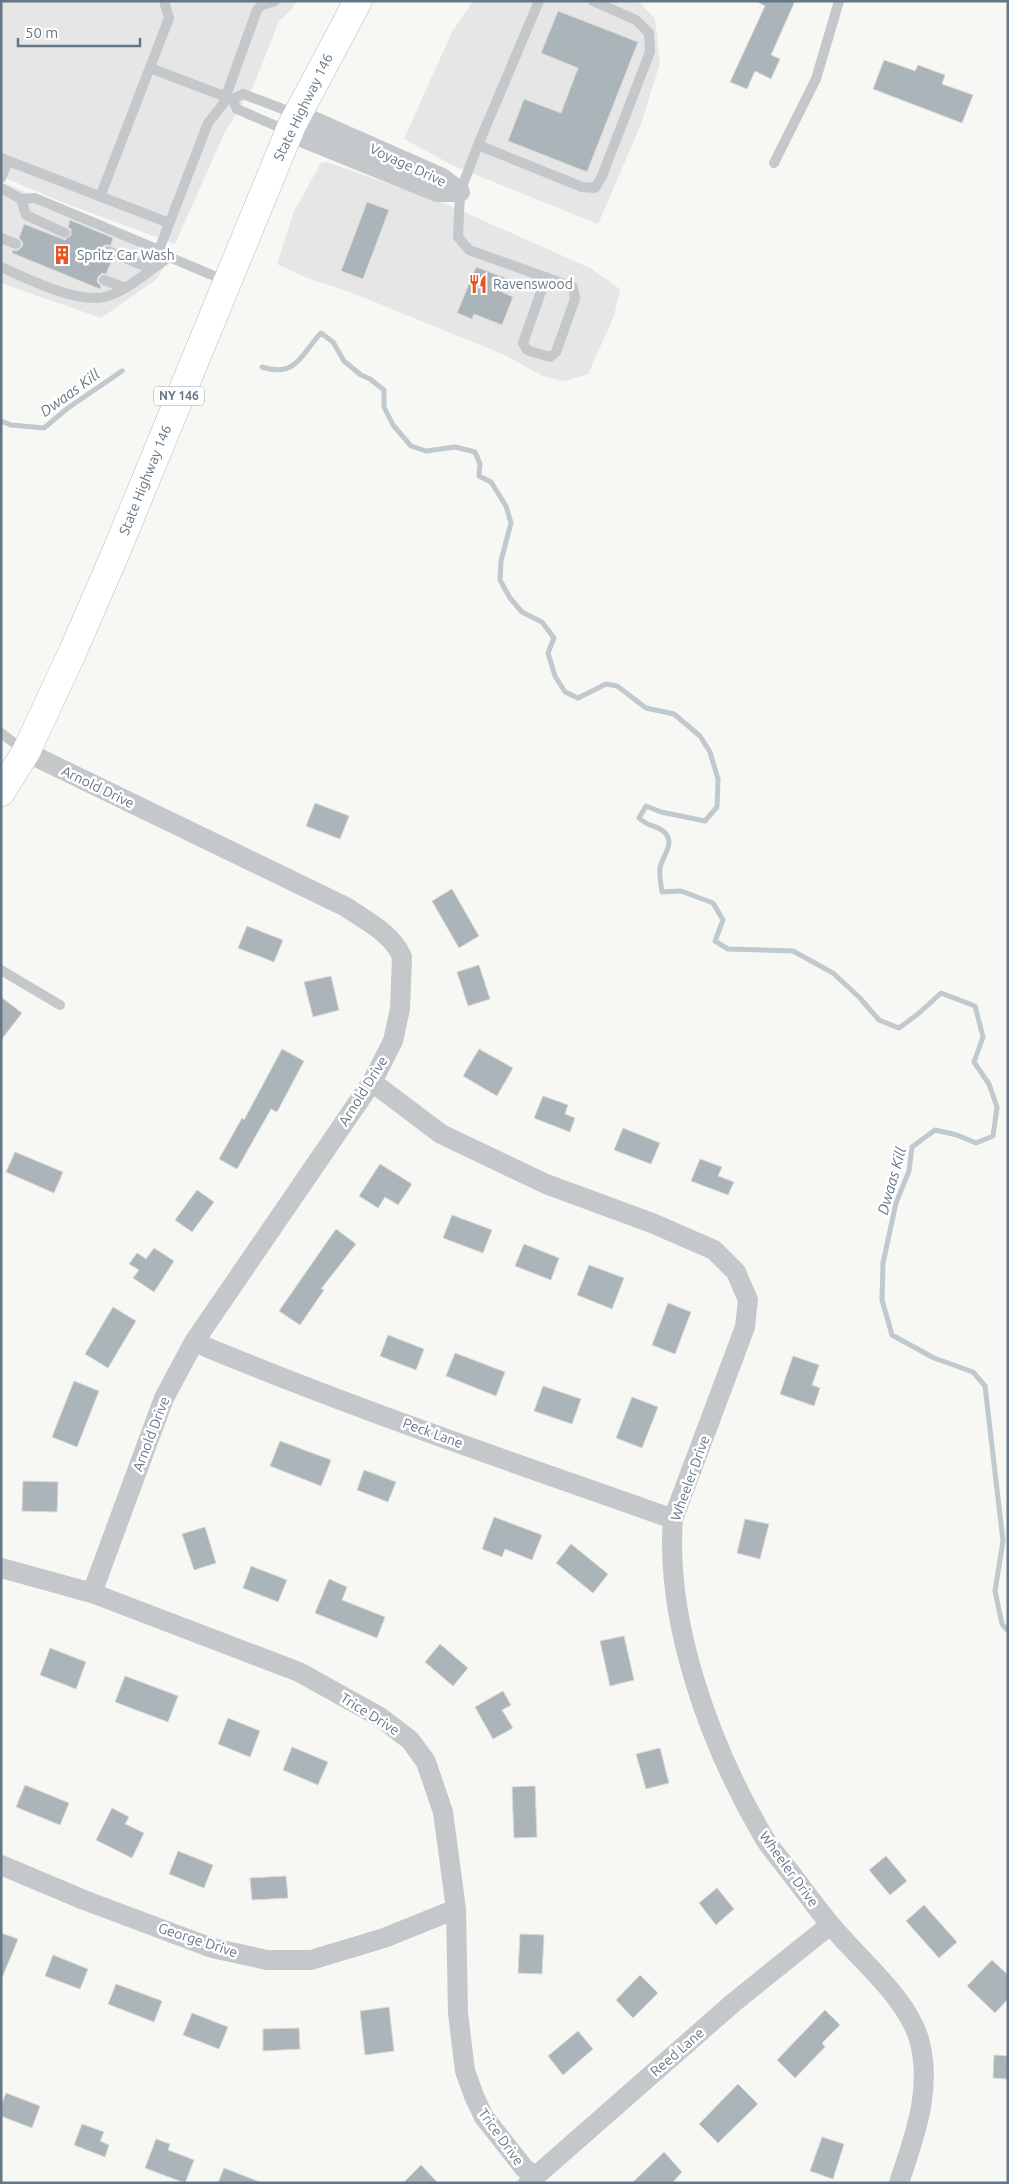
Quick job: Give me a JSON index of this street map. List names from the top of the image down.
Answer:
{
  "streets": {
    "main road": ["State Highway 146", "NY 146"],
    "street": [
      "Voyage Drive",
      "Arnold Drive",
      "Peck Lane",
      "Wheeler Drive",
      "Trice Drive",
      "George Drive",
      "Reed Lane"
    ]
  },
  "crossings": [
    ["State Highway 146", "Voyage Drive"],
    ["State Highway 146", "Arnold Drive"],
    ["Arnold Drive", "Peck Lane"],
    ["Arnold Drive", "Wheeler Drive"],
    ["Arnold Drive", "Trice Drive"],
    ["Peck Lane", "Wheeler Drive"],
    ["Wheeler Drive", "Reed Lane"],
    ["Trice Drive", "George Drive"],
    ["Trice Drive", "Reed Lane"]
  ],
  "water": ["Dwaas Kill"],
  "places": {
    "building": ["Spritz Car Wash"],
    "restaurant": ["Ravenswood"]
  },
  "scale_bar": "50 m"
}
